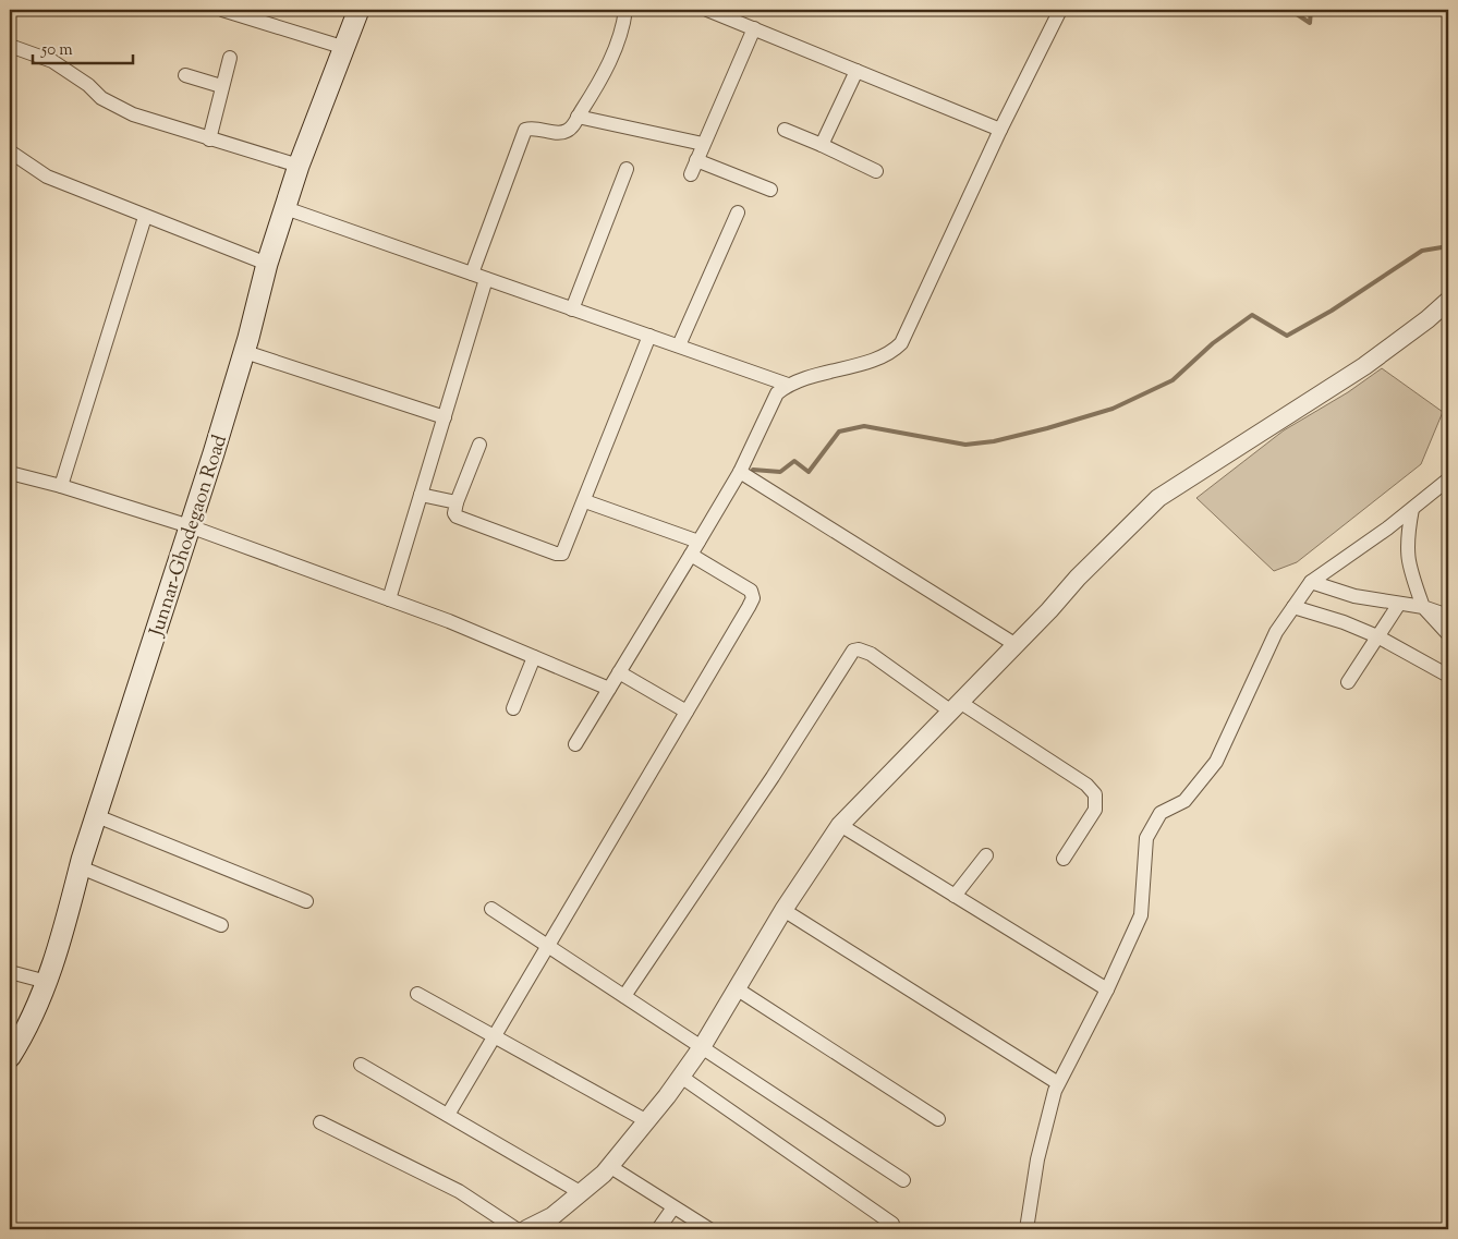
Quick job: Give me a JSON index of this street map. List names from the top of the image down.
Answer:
{
  "streets": {
    "main road": ["Junnar-Ghodegaon Road"]
  },
  "scale_bar": "50 m"
}
